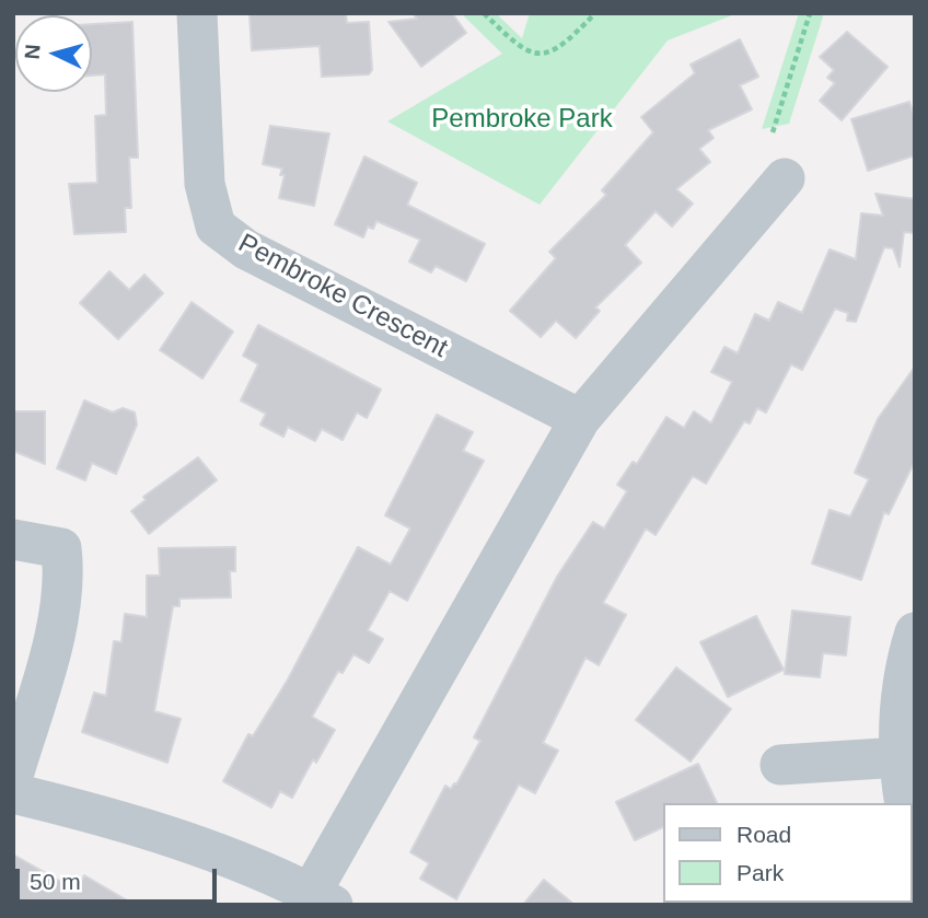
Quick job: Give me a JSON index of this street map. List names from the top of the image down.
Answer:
{
  "streets": {
    "street": ["Pembroke Crescent"]
  },
  "parks": ["Pembroke Park"],
  "legend": ["Road", "Park"],
  "scale_bar": "50 m",
  "north": "left"
}
